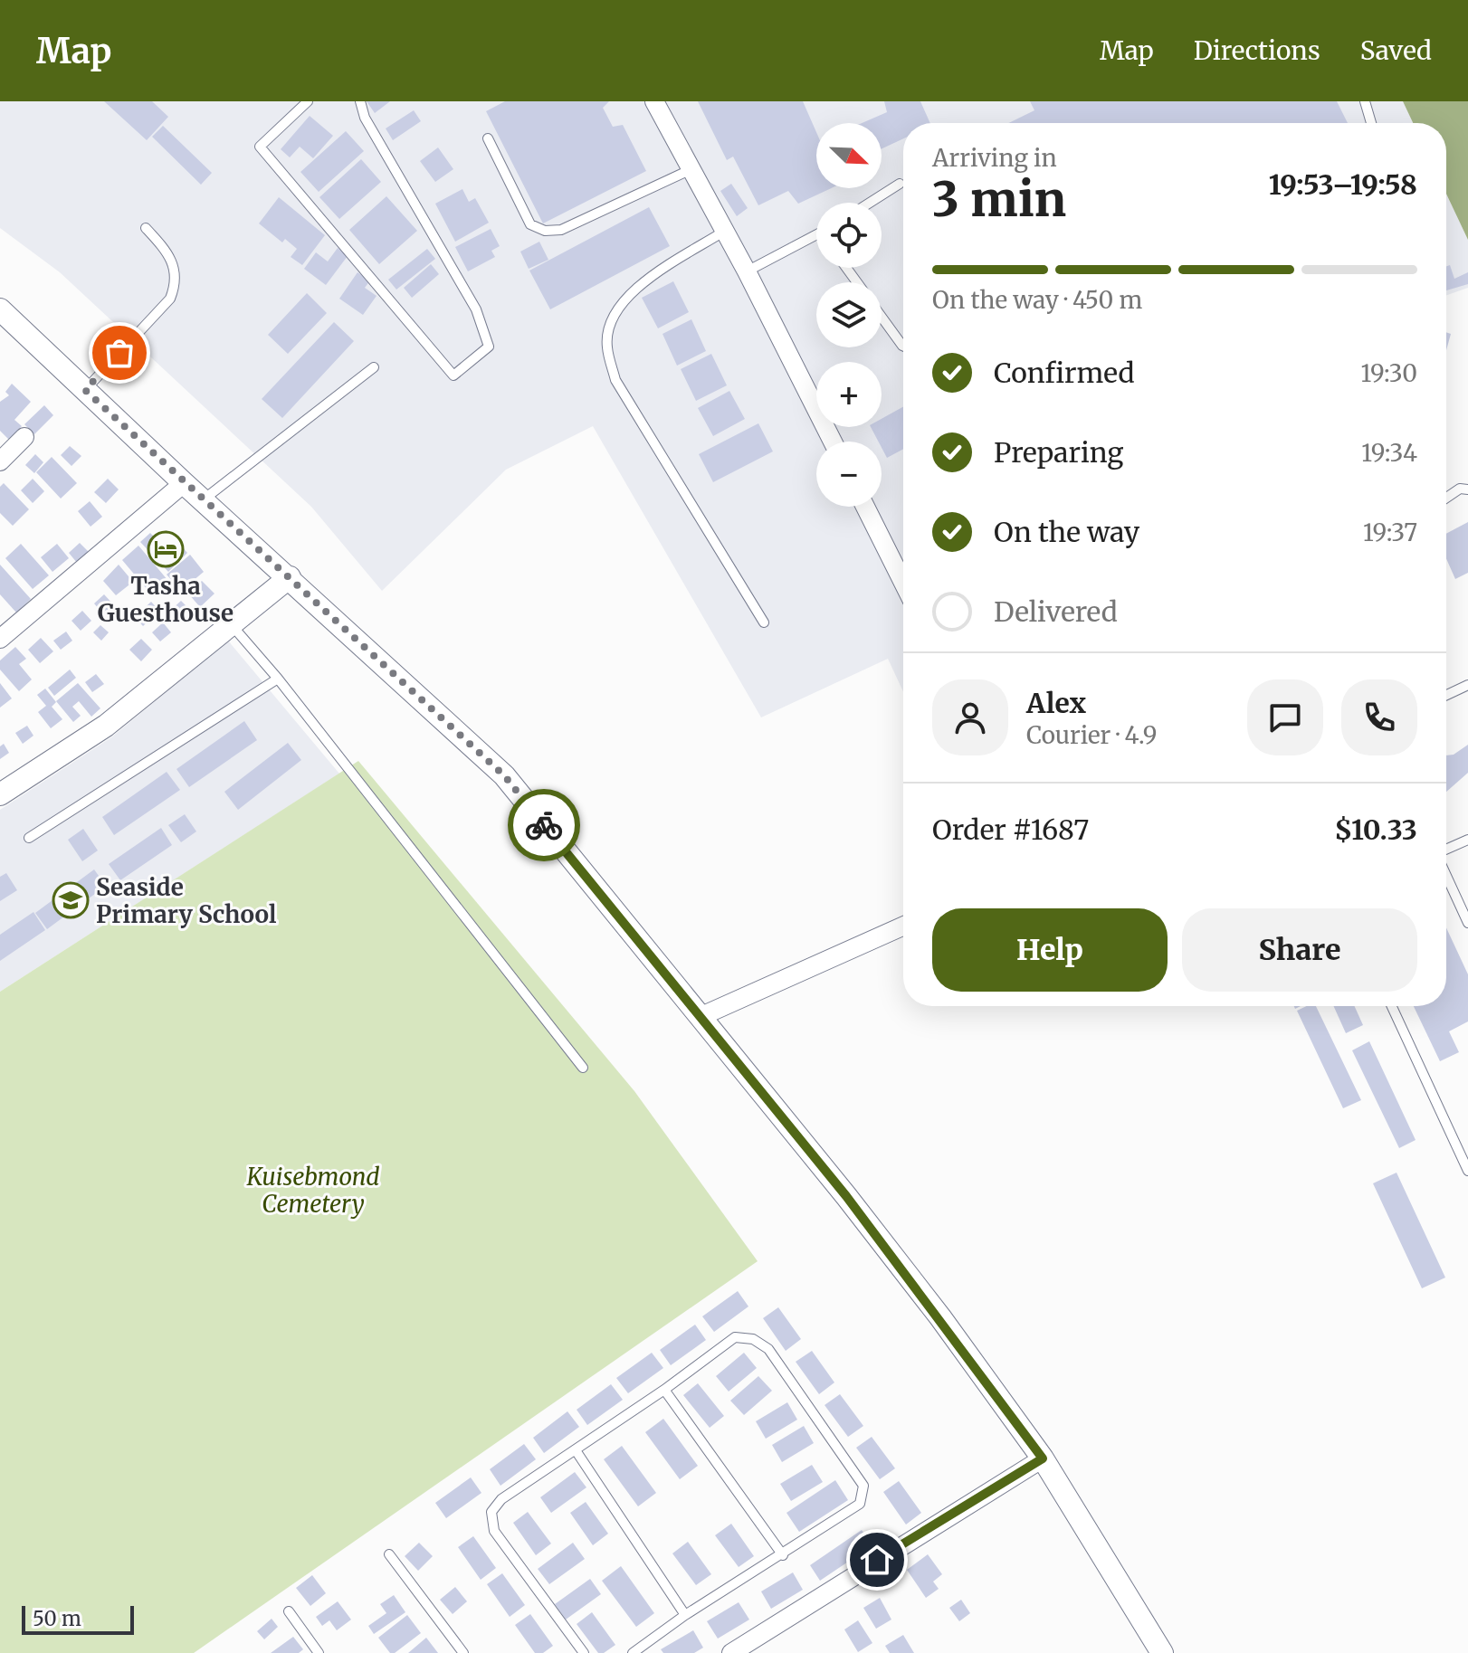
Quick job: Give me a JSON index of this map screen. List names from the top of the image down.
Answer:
{
  "parks": ["Kuisebmond Cemetery"],
  "places": {
    "hotel": ["Tasha Guesthouse"],
    "school or university": ["Seaside Primary School"]
  },
  "scale_bar": "50 m",
  "north": "bottom right",
  "page": {
    "header": "Map",
    "nav": ["Map", "Directions", "Saved"],
    "map_buttons": ["+", "−"],
    "heading": ["3 min", "Arriving in", "19:53–19:58"],
    "panel": [
      "Alex",
      "Courier · 4.9",
      "Order #1687",
      "$10.33"
    ],
    "bar": "On the way · 450 m",
    "list": [
      ["Confirmed", "19:30"],
      ["Preparing", "19:34"],
      ["On the way", "19:37"],
      "Delivered"
    ],
    "buttons": ["Help", "Share"],
    "scale": "50 m"
  }
}
